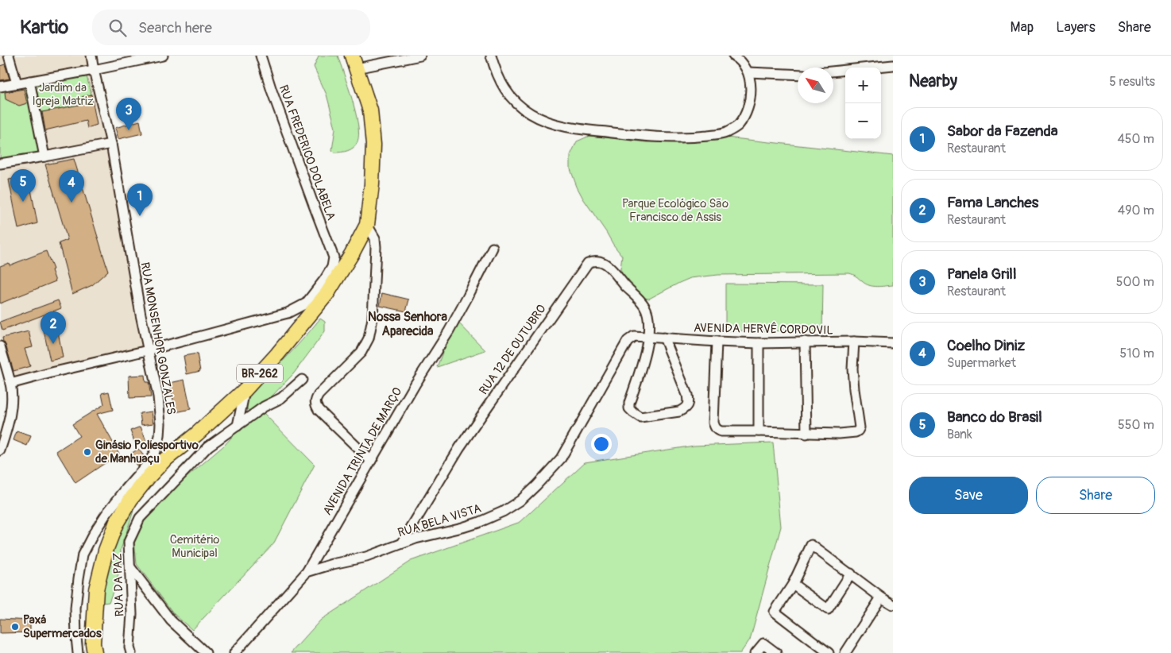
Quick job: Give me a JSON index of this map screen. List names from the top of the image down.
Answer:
{
  "streets": {
    "highway": ["BR-262"],
    "street": [
      "RUA FREDERICO DOLABELA",
      "AVENIDA HERVÊ CORDOVIL",
      "RUA MONSENHOR GONZALES",
      "RUA 12 DE OUTUBRO",
      "AVENIDA TRINTA DE MARÇO",
      "RUA BELA VISTA",
      "RUA DA PAZ"
    ]
  },
  "crossings": [
    ["RUA FREDERICO DOLABELA", "RUA MONSENHOR GONZALES"],
    ["AVENIDA HERVÊ CORDOVIL", "RUA 12 DE OUTUBRO"],
    ["AVENIDA HERVÊ CORDOVIL", "RUA BELA VISTA"],
    ["RUA MONSENHOR GONZALES", "BR-262"],
    ["RUA 12 DE OUTUBRO", "RUA BELA VISTA"],
    ["AVENIDA TRINTA DE MARÇO", "RUA BELA VISTA"]
  ],
  "districts": ["Nossa Senhora Aparecida"],
  "parks": ["Jardim da Igreja Matriz", "Parque Ecológico São Francisco de Assis", "Cemitério Municipal"],
  "places": ["Ginásio Poliesportivo de Manhuaçu", "Paxá Supermercados"],
  "north": "top left",
  "page": {
    "header": "Kartio",
    "search": "Search here",
    "nav": ["Map", "Layers", "Share"],
    "heading": ["Nearby", "5 results"],
    "map_buttons": ["+", "−"],
    "pins": [
      "3",
      "5",
      "4",
      "1",
      "2"
    ],
    "list": [
      {
        "mark": "1",
        "name": "Sabor da Fazenda",
        "note": "Restaurant",
        "value": "450 m"
      },
      {
        "mark": "2",
        "name": "Fama Lanches",
        "note": "Restaurant",
        "value": "490 m"
      },
      {
        "mark": "3",
        "name": "Panela Grill",
        "note": "Restaurant",
        "value": "500 m"
      },
      {
        "mark": "4",
        "name": "Coelho Diniz",
        "note": "Supermarket",
        "value": "510 m"
      },
      {
        "mark": "5",
        "name": "Banco do Brasil",
        "note": "Bank",
        "value": "550 m"
      }
    ],
    "buttons": ["Save", "Share"]
  }
}
